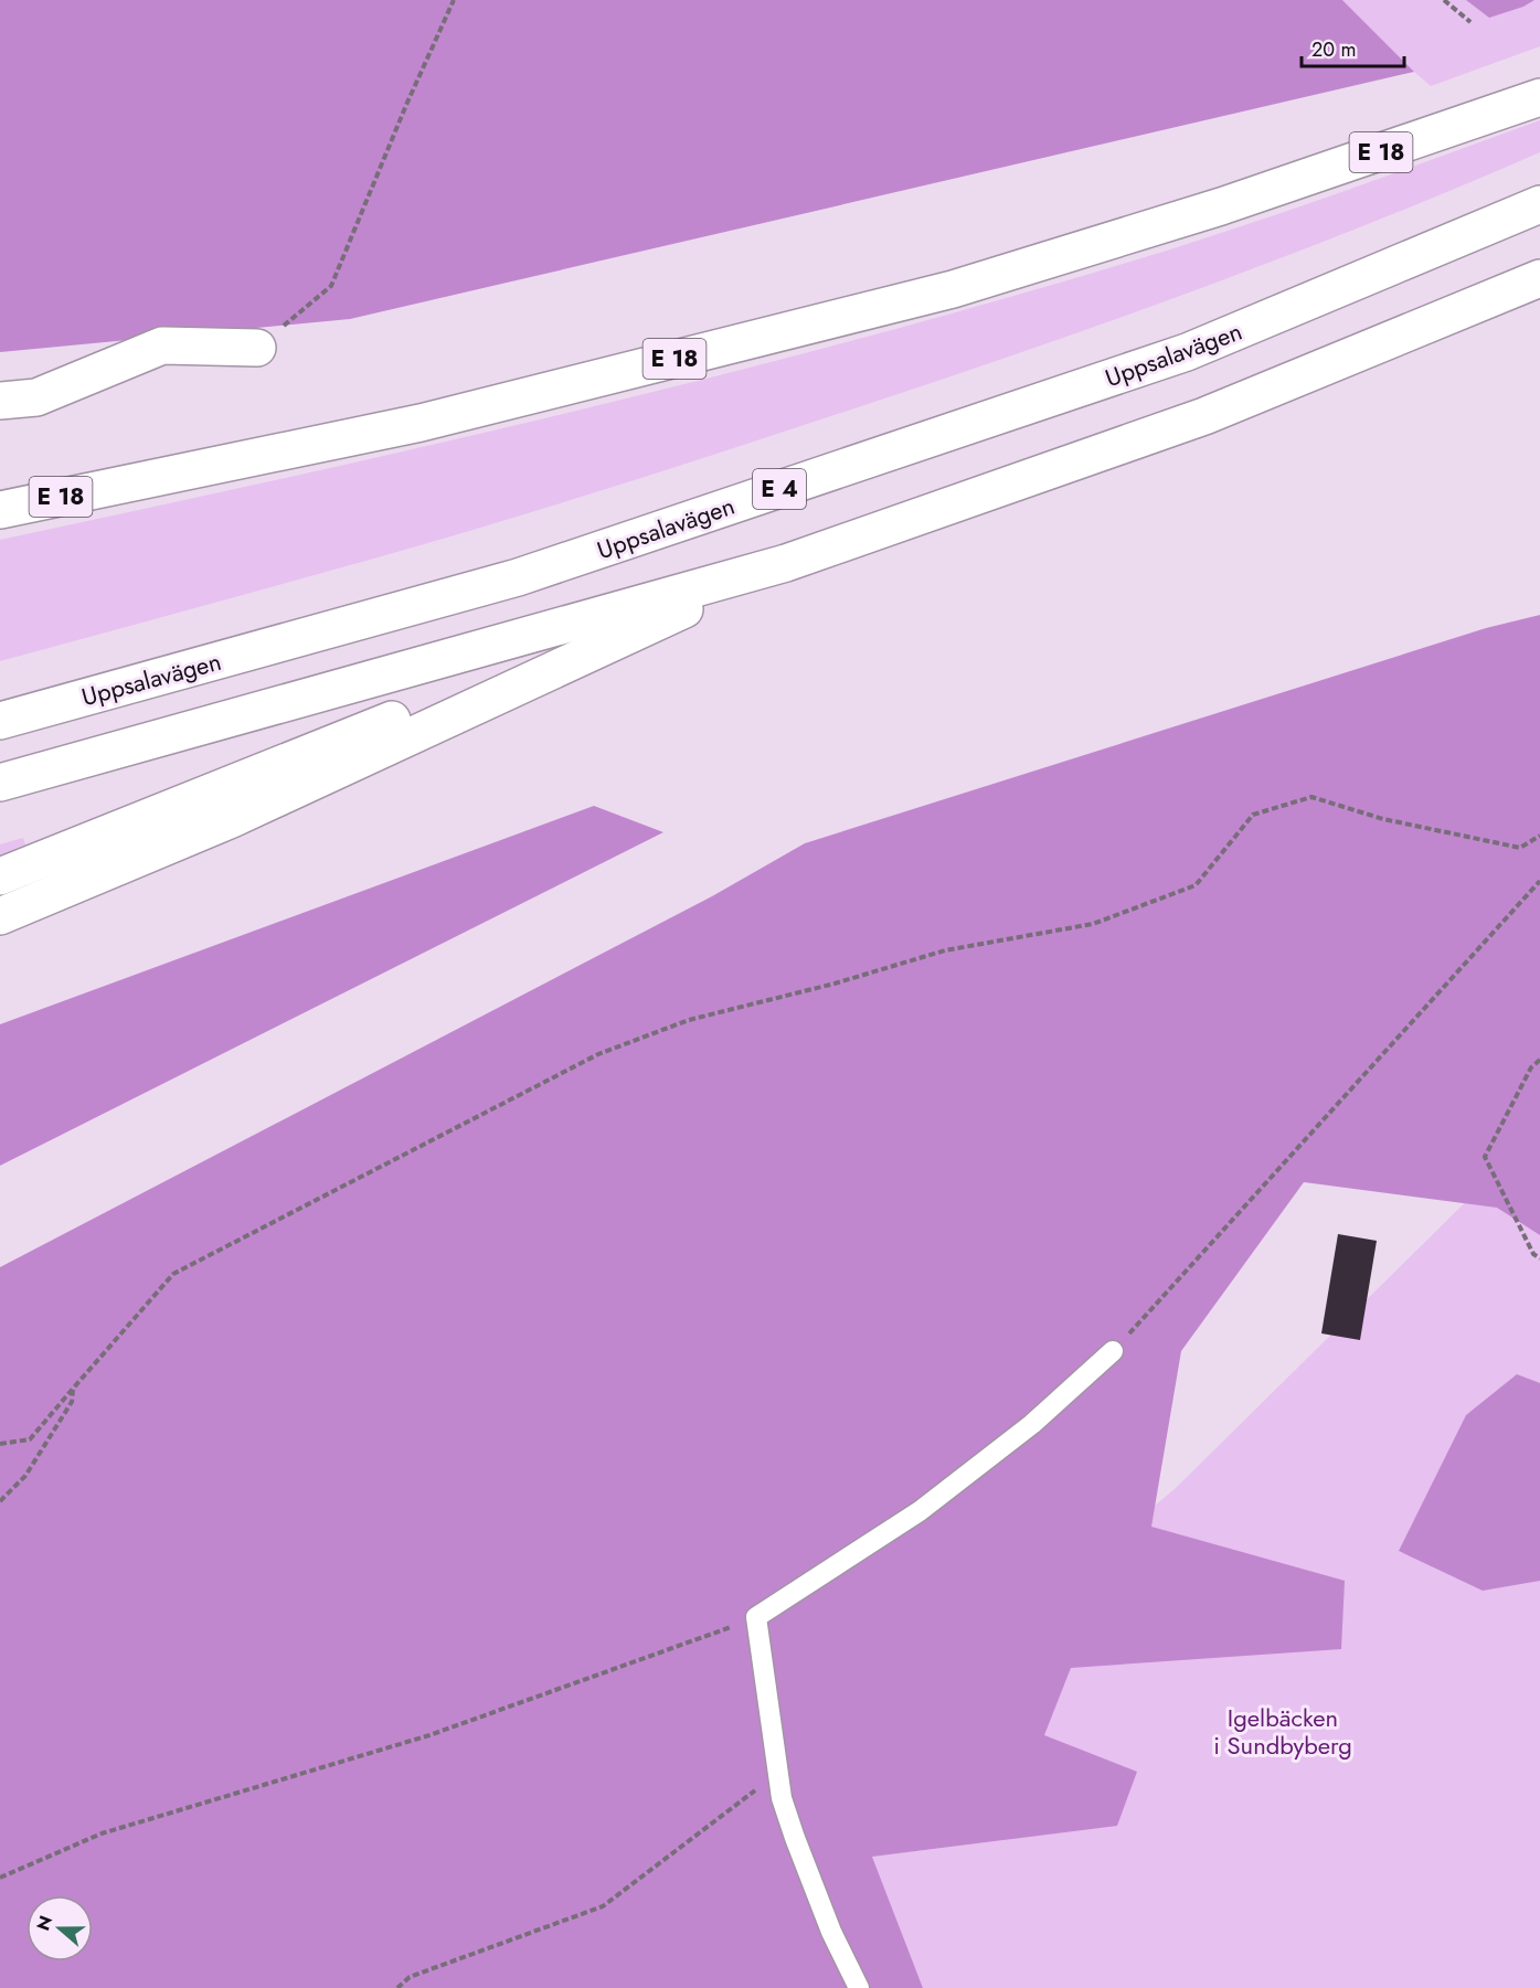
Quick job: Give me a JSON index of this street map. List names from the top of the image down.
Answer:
{
  "streets": {
    "main road": ["E 18", "Uppsalavägen", "E 4"]
  },
  "parks": ["Igelbäcken i Sundbyberg"],
  "scale_bar": "20 m",
  "north": "left"
}
